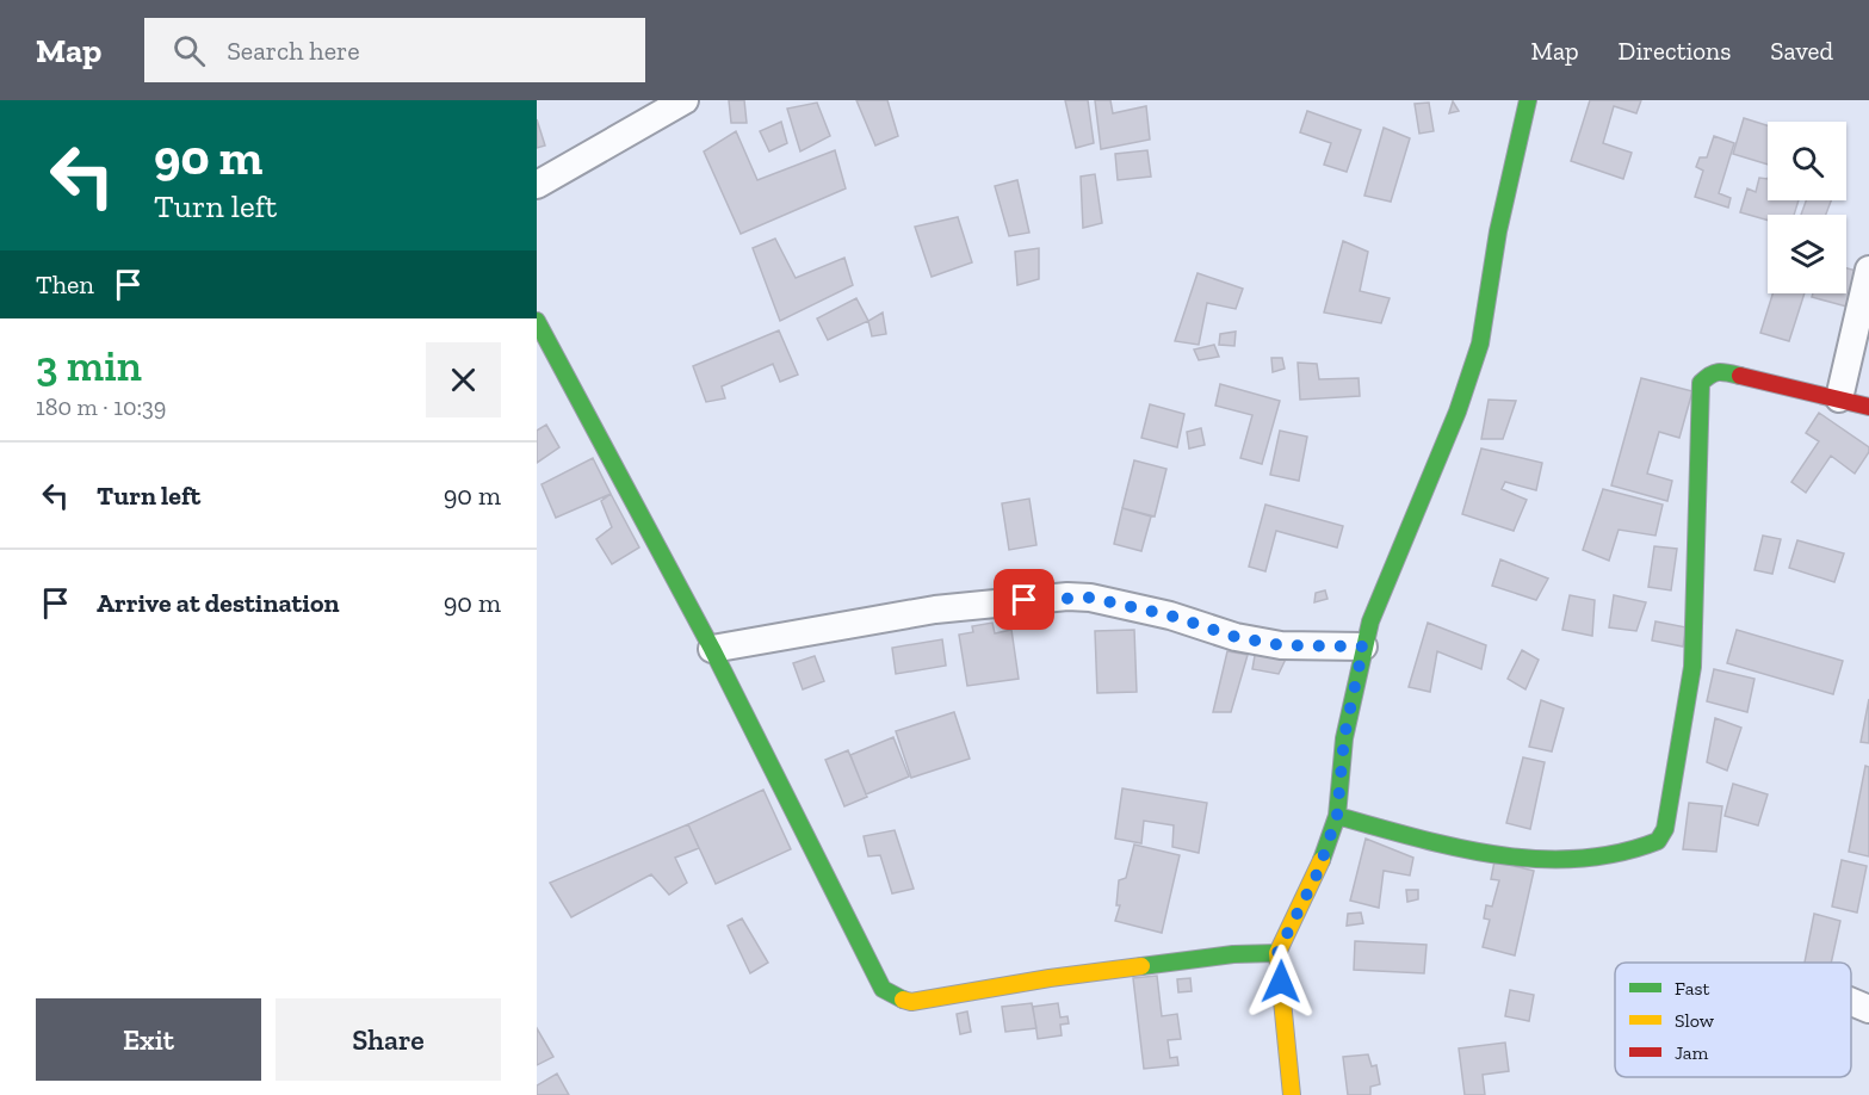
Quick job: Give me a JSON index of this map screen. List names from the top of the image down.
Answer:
{
  "legend": ["Fast", "Slow", "Jam"],
  "page": {
    "header": "Map",
    "search": "Search here",
    "nav": ["Map", "Directions", "Saved"],
    "turn": ["90 m", "Turn left"],
    "then": "Then",
    "heading": ["3 min", "180 m · 10:39"],
    "list": [
      {
        "name": "Turn left",
        "value": "90 m"
      },
      {
        "name": "Arrive at destination",
        "value": "90 m"
      }
    ],
    "buttons": ["Exit", "Share"]
  }
}
